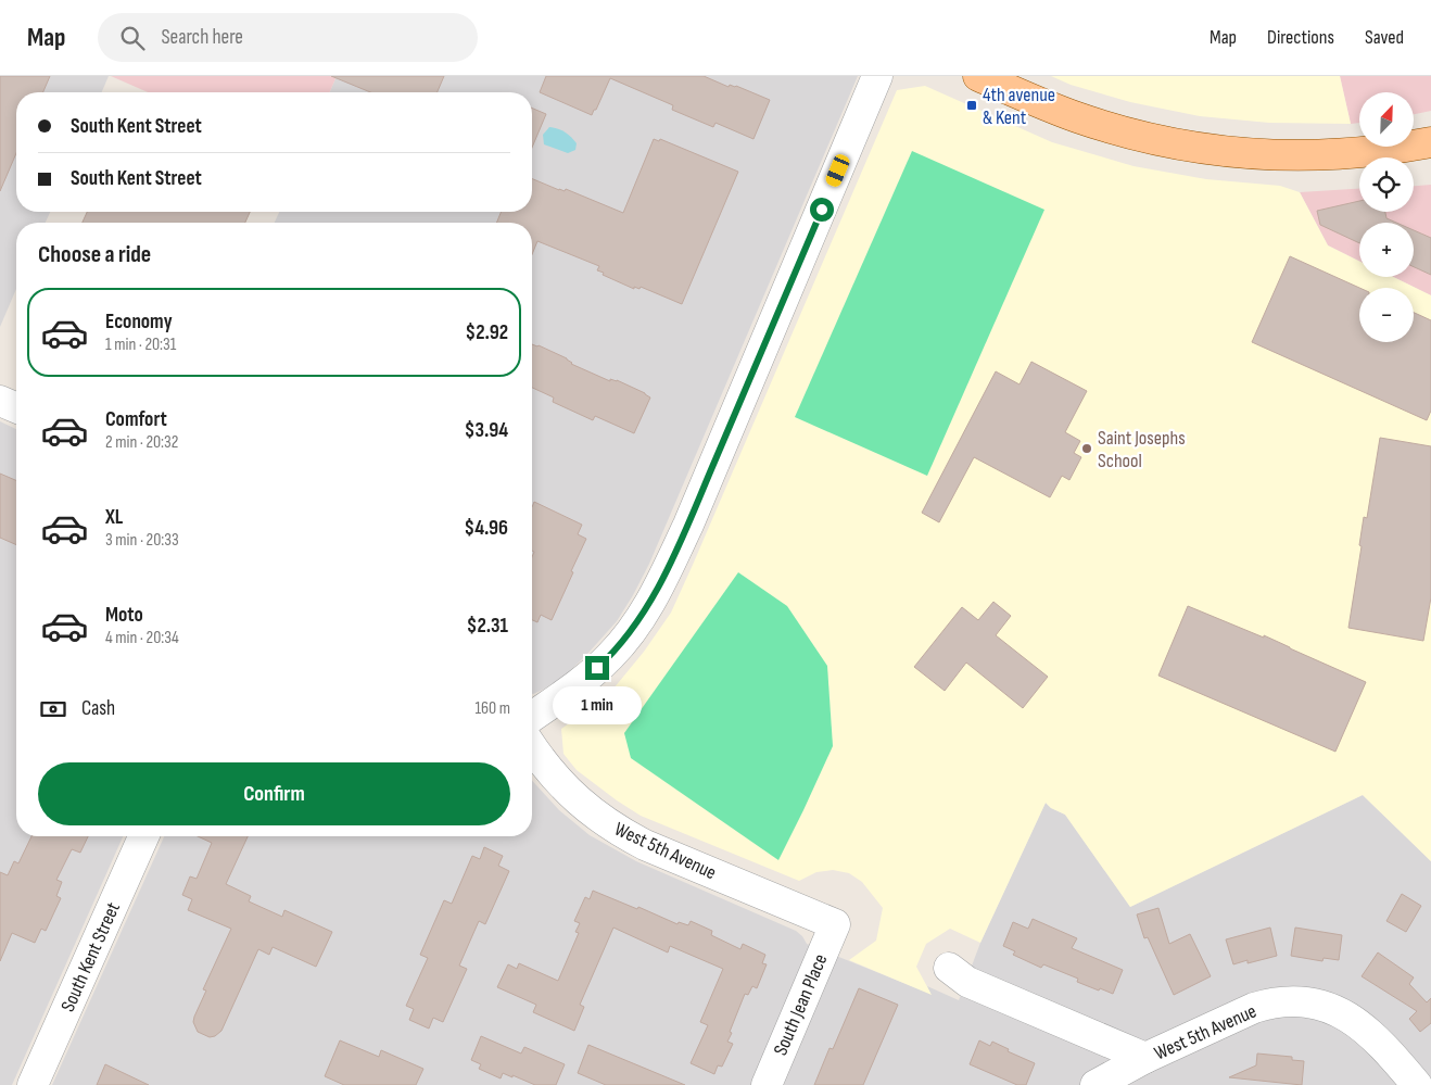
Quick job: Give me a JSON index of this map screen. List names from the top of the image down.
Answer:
{
  "streets": {
    "street": ["West 5th Avenue", "South Kent Street", "South Jean Place"]
  },
  "crossings": [
    ["West 5th Avenue", "South Jean Place"]
  ],
  "places": {
    "transit": ["4th avenue & Kent"],
    "other": ["Saint Josephs School"]
  },
  "north": "top right",
  "page": {
    "header": "Map",
    "search": "Search here",
    "nav": ["Map", "Directions", "Saved"],
    "map_buttons": ["+", "−"],
    "banner": ["South Kent Street", "South Kent Street"],
    "heading": "Choose a ride",
    "list": [
      {
        "name": "Economy",
        "note": "1 min · 20:31",
        "value": "$2.92"
      },
      {
        "name": "Comfort",
        "note": "2 min · 20:32",
        "value": "$3.94"
      },
      {
        "name": "XL",
        "note": "3 min · 20:33",
        "value": "$4.96"
      },
      {
        "name": "Moto",
        "note": "4 min · 20:34",
        "value": "$2.31"
      }
    ],
    "pay": ["Cash", "160 m"],
    "bubble": "1 min",
    "buttons": "Confirm"
  }
}
